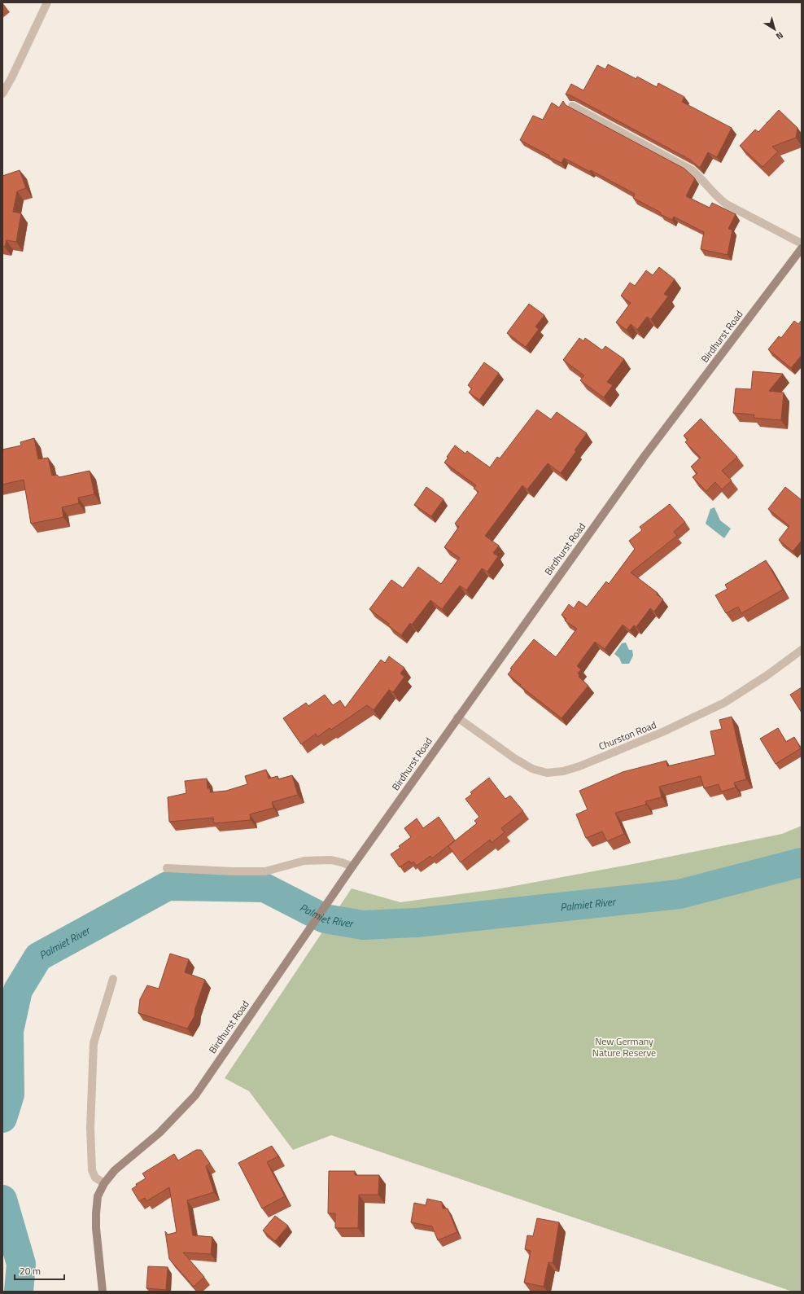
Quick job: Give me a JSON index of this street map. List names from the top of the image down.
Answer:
{
  "streets": {
    "street": ["Birdhurst Road", "Churston Road"]
  },
  "crossings": [
    ["Birdhurst Road", "Churston Road"]
  ],
  "water": ["Palmiet River"],
  "parks": ["New Germany Nature Reserve"],
  "scale_bar": "20 m",
  "north": "bottom right"
}
